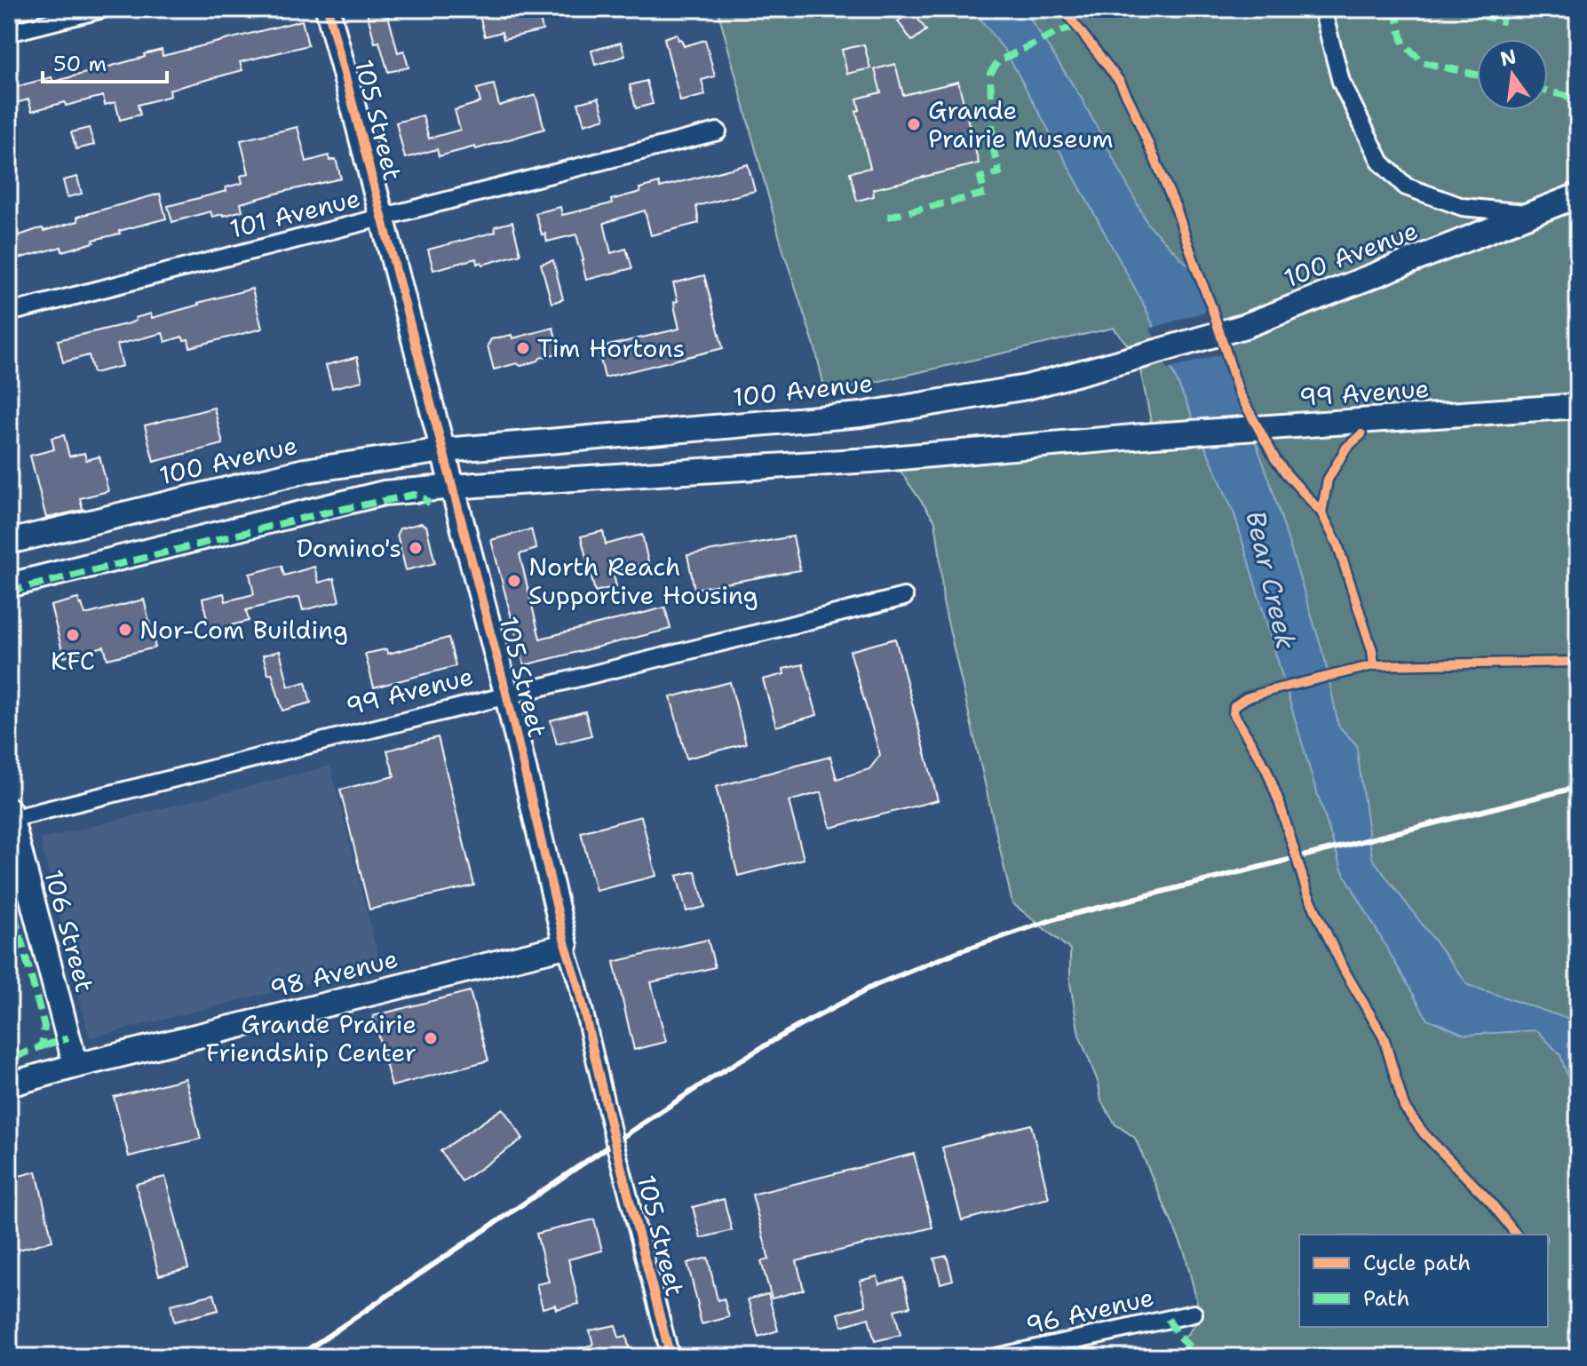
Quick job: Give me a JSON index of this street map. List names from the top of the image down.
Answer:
{
  "streets": {
    "main road": [
      "105 Street",
      "100 Avenue",
      "99 Avenue",
      "106 Street",
      "98 Avenue"
    ],
    "street": ["101 Avenue", "96 Avenue"]
  },
  "crossings": [
    ["105 Street", "101 Avenue"],
    ["105 Street", "100 Avenue"],
    ["105 Street", "99 Avenue"],
    ["105 Street", "98 Avenue"],
    ["99 Avenue", "106 Street"],
    ["106 Street", "98 Avenue"]
  ],
  "water": ["Bear Creek"],
  "places": [
    "Grande Prairie Museum",
    "Tim Hortons",
    "Domino's",
    "North Reach Supportive Housing",
    "Nor-Com Building",
    "KFC",
    "Grande Prairie Friendship Center"
  ],
  "legend": ["Cycle path", "Path"],
  "scale_bar": "50 m",
  "north": "top"
}
